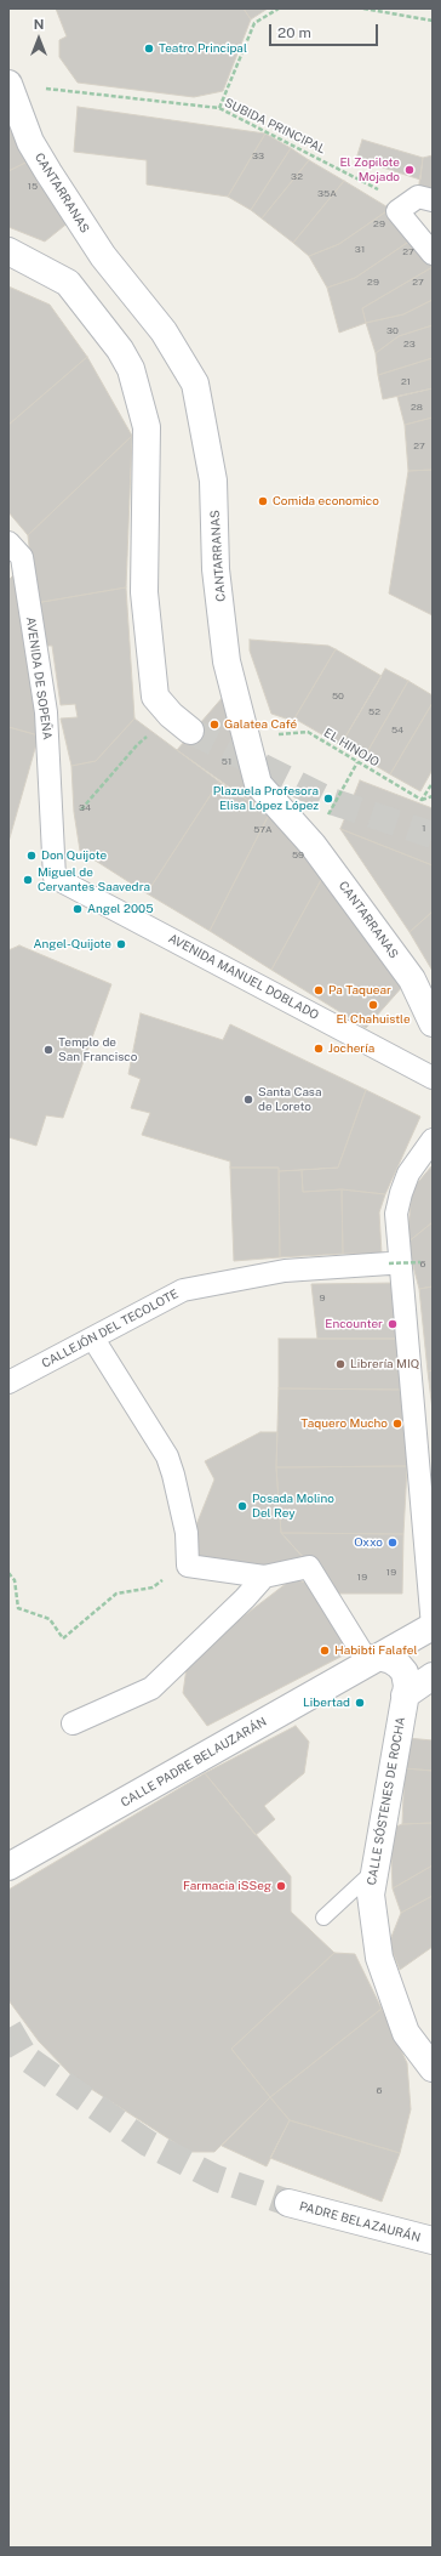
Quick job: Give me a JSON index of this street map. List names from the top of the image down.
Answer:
{
  "streets": {
    "street": [
      "CANTARRANAS",
      "AVENIDA DE SOPEÑA",
      "AVENIDA MANUEL DOBLADO",
      "CALLEJÓN DEL TECOLOTE",
      "CALLE PADRE BELAUZARÁN",
      "CALLE SÓSTENES DE ROCHA",
      "PADRE BELAZAURÁN"
    ],
    "path": ["SUBIDA PRINCIPAL", "EL HINOJO"]
  },
  "crossings": [
    ["SUBIDA PRINCIPAL", "CANTARRANAS"],
    ["CANTARRANAS", "EL HINOJO"],
    ["AVENIDA DE SOPEÑA", "AVENIDA MANUEL DOBLADO"],
    ["CALLE PADRE BELAUZARÁN", "CALLE SÓSTENES DE ROCHA"]
  ],
  "places": [
    "Teatro Principal",
    "El Zopilote Mojado",
    "Comida economico",
    "Galatea Café",
    "Plazuela Profesora Elisa López López",
    "Don Quijote",
    "Miguel de Cervantes Saavedra",
    "Angel 2005",
    "Angel-Quijote",
    "Pa Taquear",
    "El Chahuistle",
    "Jochería",
    "Templo de San Francisco",
    "Santa Casa de Loreto",
    "Encounter",
    "Librería MIQ",
    "Taquero Mucho",
    "Posada Molino Del Rey",
    "Oxxo",
    "Habibti Falafel",
    "Libertad",
    "Farmacia iSSeg"
  ],
  "house_numbers": [
    "33",
    "32",
    "15",
    "35A",
    "29",
    "31",
    "27",
    "29",
    "27",
    "30",
    "23",
    "21",
    "28",
    "27",
    "50",
    "52",
    "54",
    "51",
    "34",
    "1",
    "57A",
    "59",
    "6",
    "9",
    "19",
    "19",
    "6"
  ],
  "scale_bar": "20 m",
  "north": "top"
}
